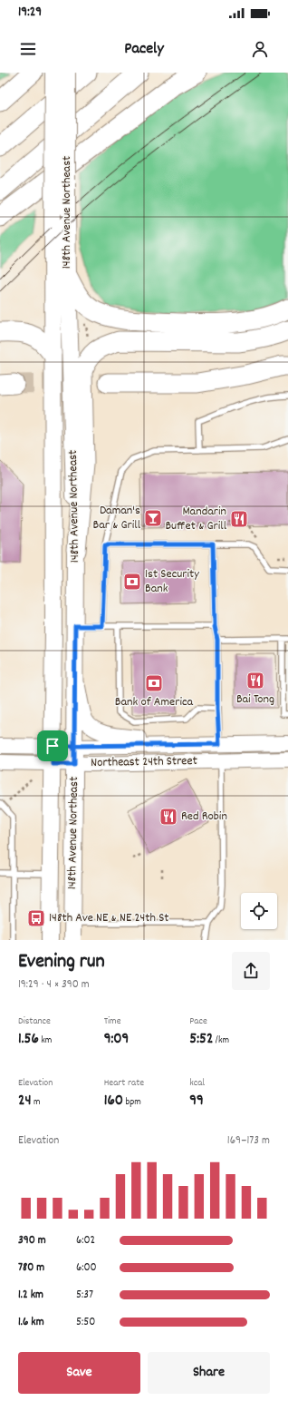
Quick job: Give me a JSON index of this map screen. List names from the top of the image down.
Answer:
{
  "streets": {
    "main road": ["148th Avenue Northeast", "Northeast 24th Street"]
  },
  "crossings": [
    ["148th Avenue Northeast", "Northeast 24th Street"]
  ],
  "places": {
    "bar": ["Daman's Bar & Grill"],
    "restaurant": ["Mandarin Buffet & Grill", "Bai Tong", "Red Robin"],
    "bank": ["1st Security Bank", "Bank of America"],
    "bus stop": ["148th Ave NE & NE 24th St"]
  },
  "page": {
    "status": "19:29",
    "header": "Pacely",
    "heading": ["Evening run", "19:29 · 4 × 390 m"],
    "stats": [
      ["Distance", "1.56 km"],
      ["Time", "9:09"],
      ["Pace", "5:52 /km"],
      ["Elevation", "24 m"],
      ["Heart rate", "160 bpm"],
      ["kcal", "99"]
    ],
    "chart": ["Elevation", "169–173 m"],
    "list": [
      {
        "name": "390 m",
        "note": "6:02"
      },
      {
        "name": "780 m",
        "note": "6:00"
      },
      {
        "name": "1.2 km",
        "note": "5:37"
      },
      {
        "name": "1.6 km",
        "note": "5:50"
      }
    ],
    "buttons": ["Save", "Share"]
  }
}
